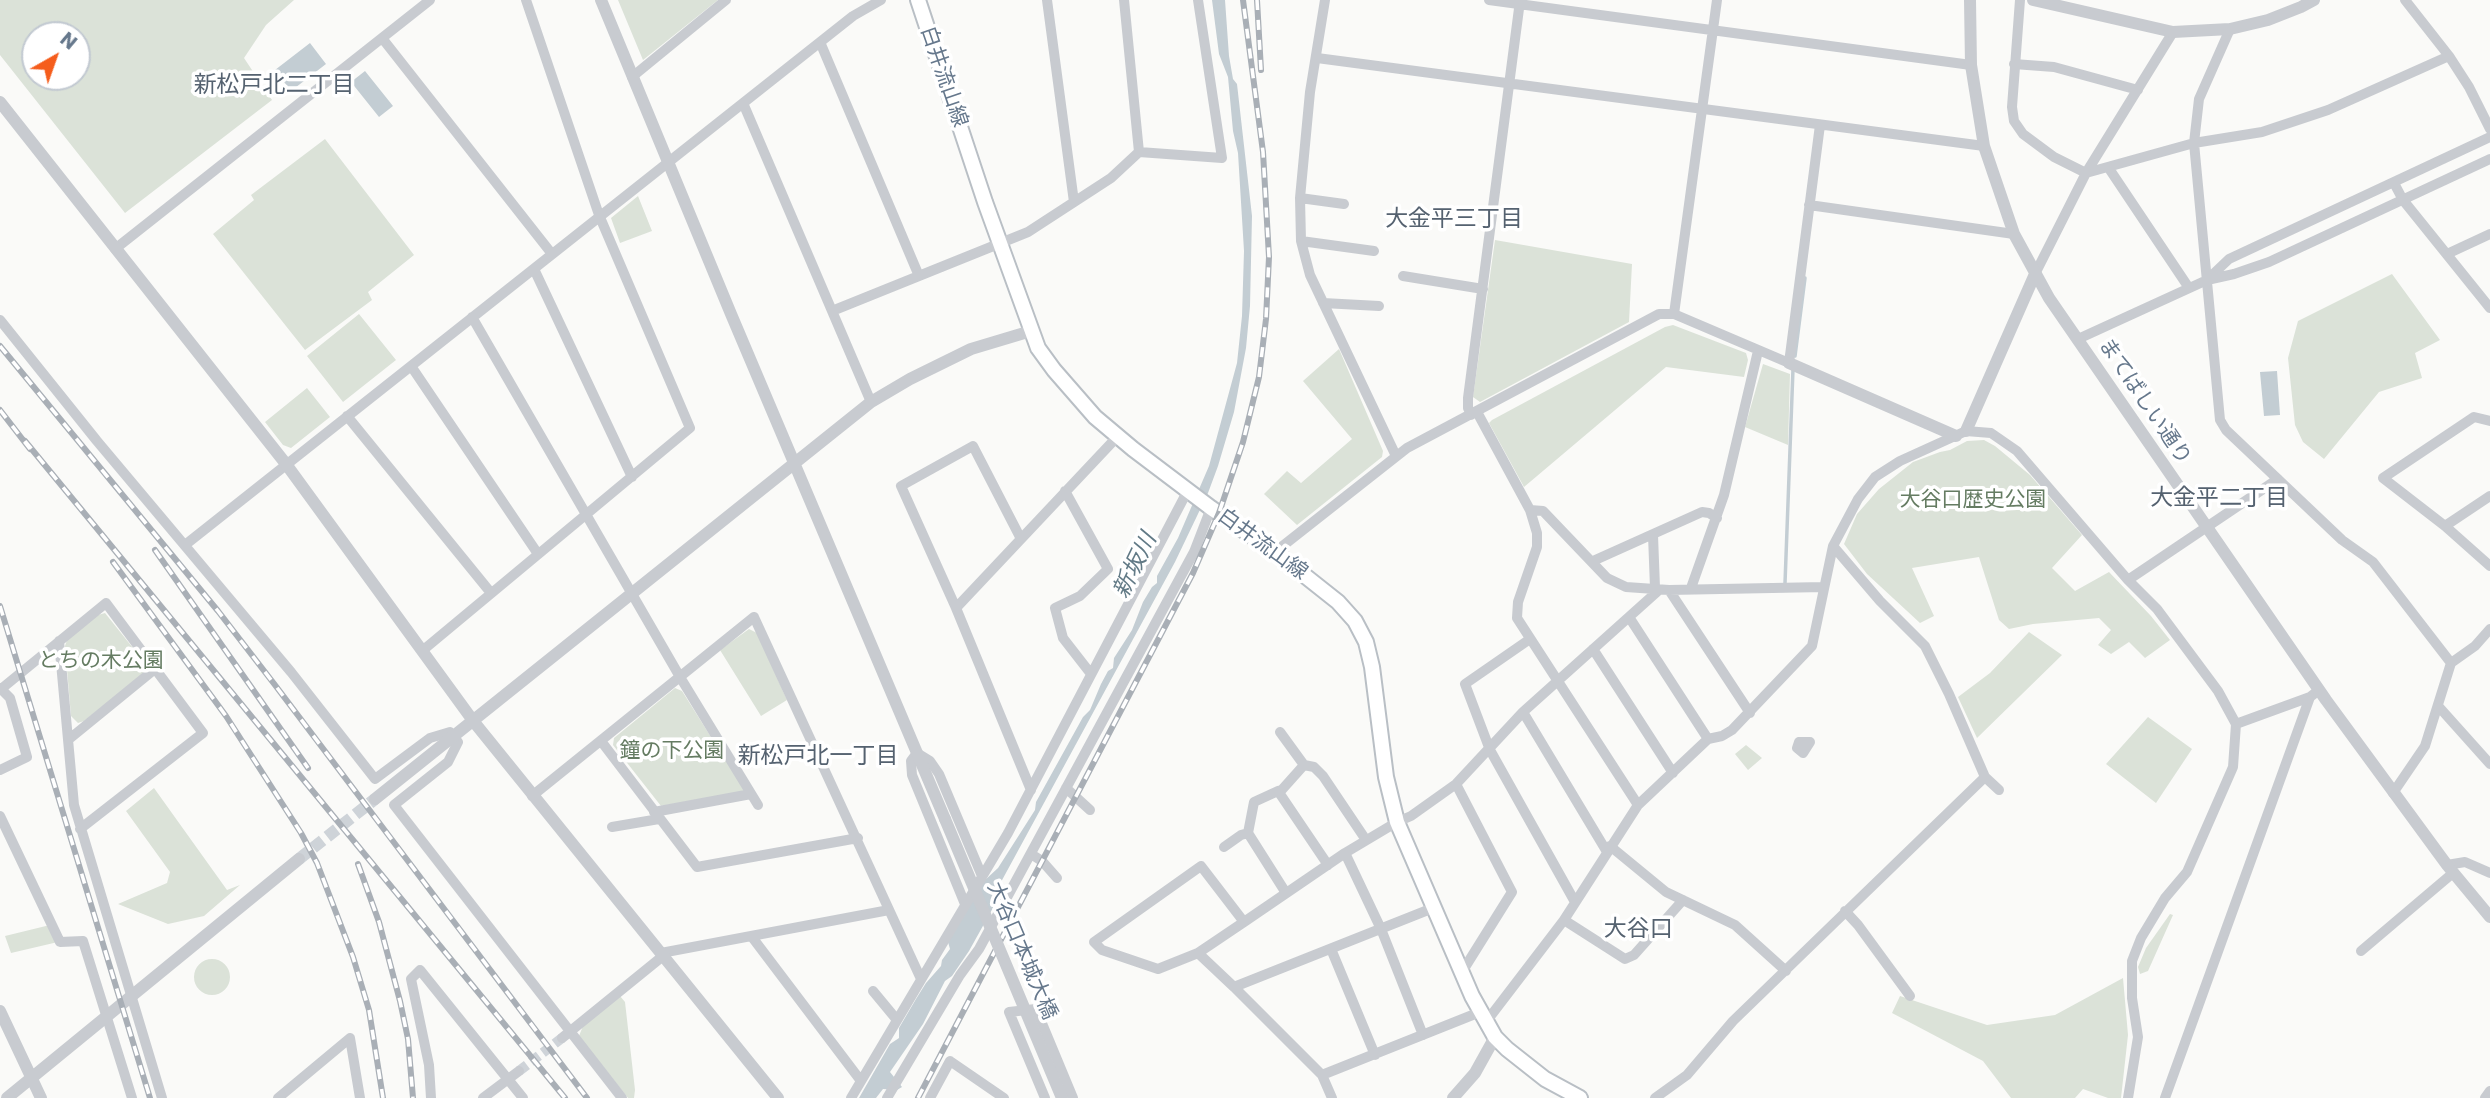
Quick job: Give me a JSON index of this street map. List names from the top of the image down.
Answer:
{
  "streets": {
    "main road": ["白井流山線"],
    "street": ["まてばしい通り", "大谷口本城大橋"]
  },
  "districts": [
    "新松戸北二丁目",
    "大金平三丁目",
    "大金平二丁目",
    "新松戸北一丁目",
    "大谷口"
  ],
  "water": ["新坂川"],
  "parks": ["大谷口歴史公園", "とちの木公園", "鐘の下公園"],
  "north": "top right"
}
